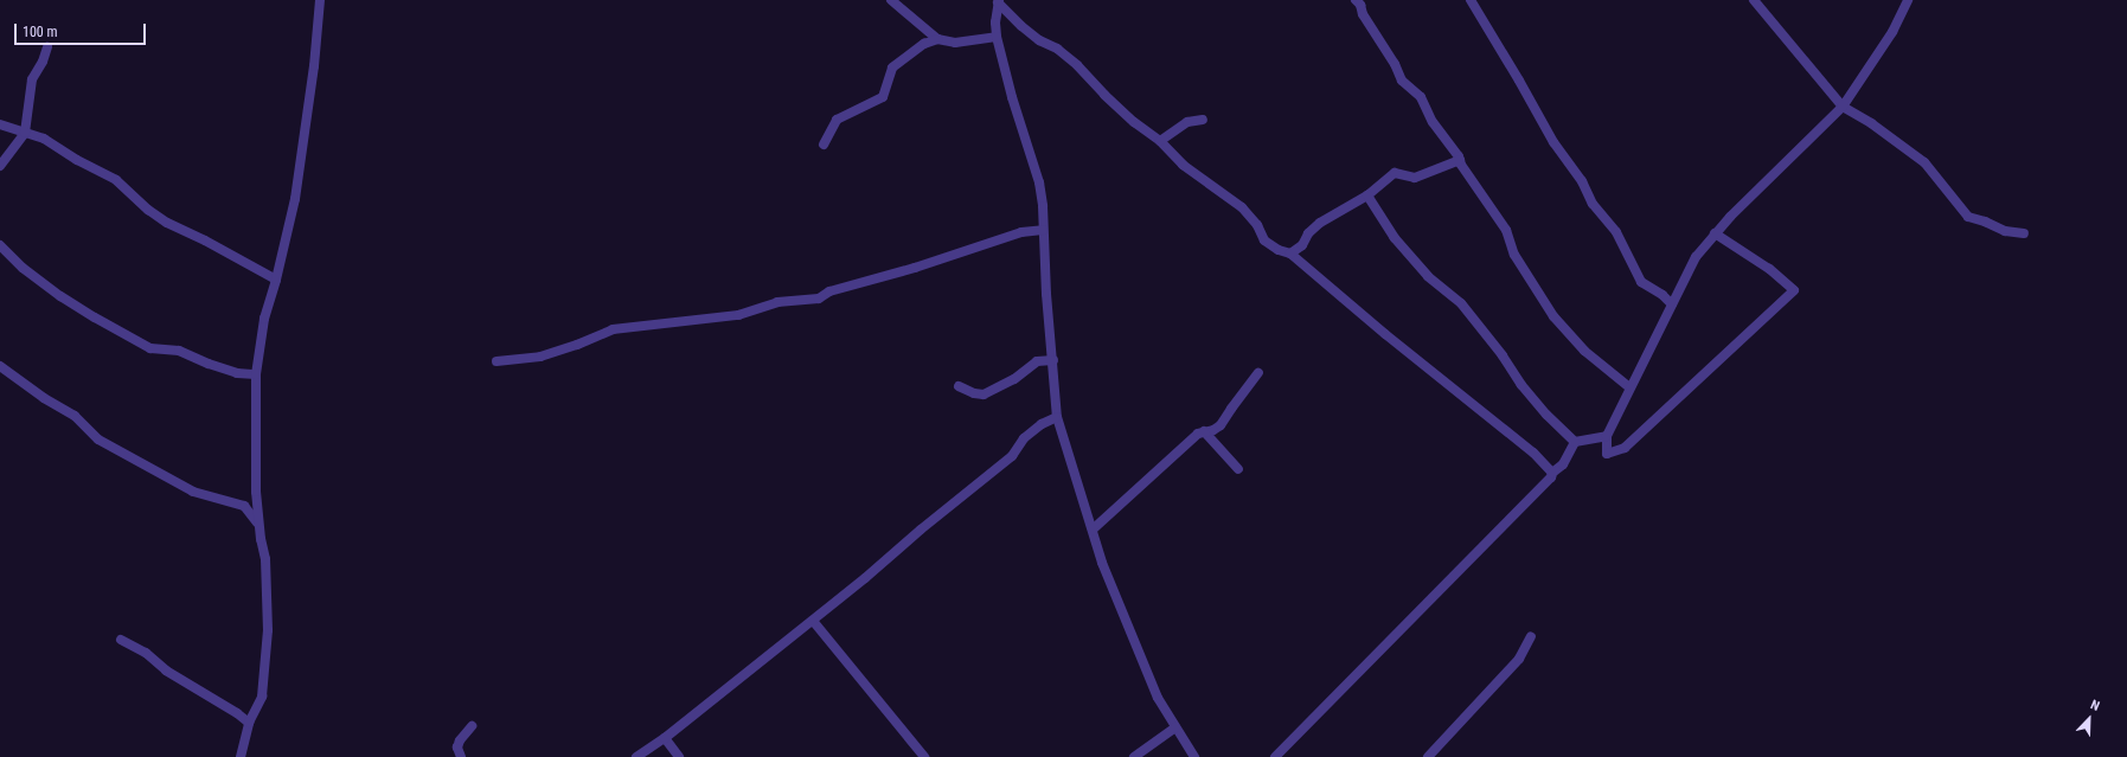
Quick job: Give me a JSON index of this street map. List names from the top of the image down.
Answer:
{
  "scale_bar": "100 m",
  "north": "top right"
}
